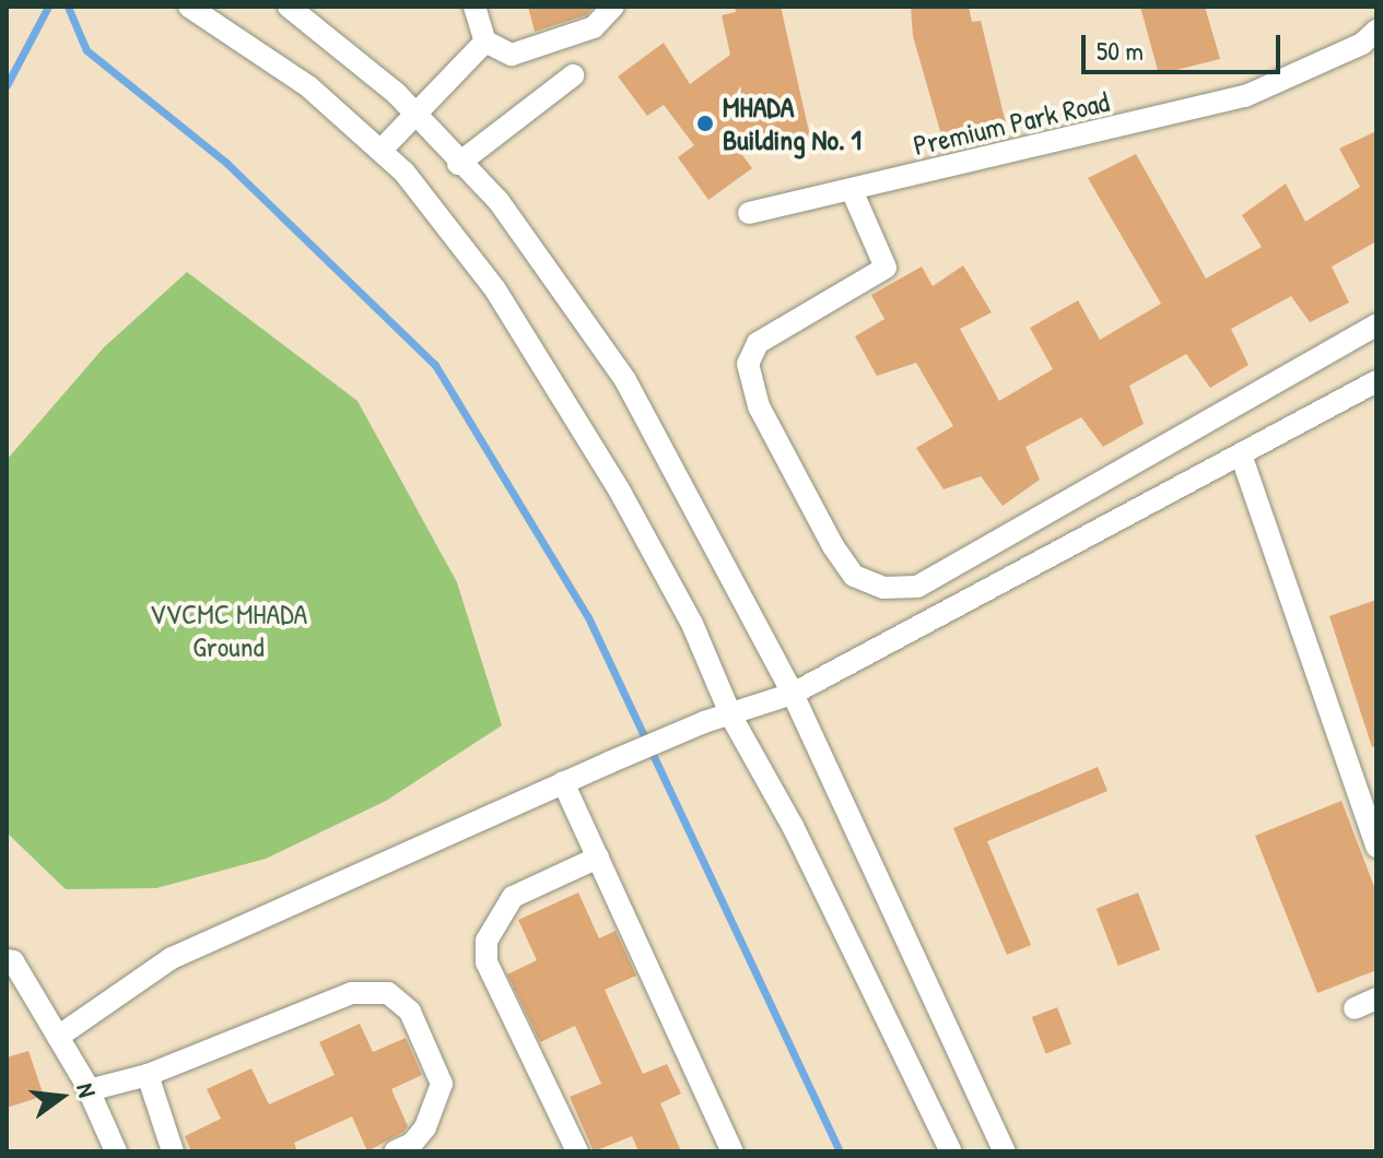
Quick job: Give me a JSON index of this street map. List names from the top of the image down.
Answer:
{
  "streets": {
    "street": ["Premium Park Road"]
  },
  "parks": ["VVCMC MHADA Ground"],
  "places": ["MHADA Building No. 1"],
  "scale_bar": "50 m",
  "north": "right"
}
